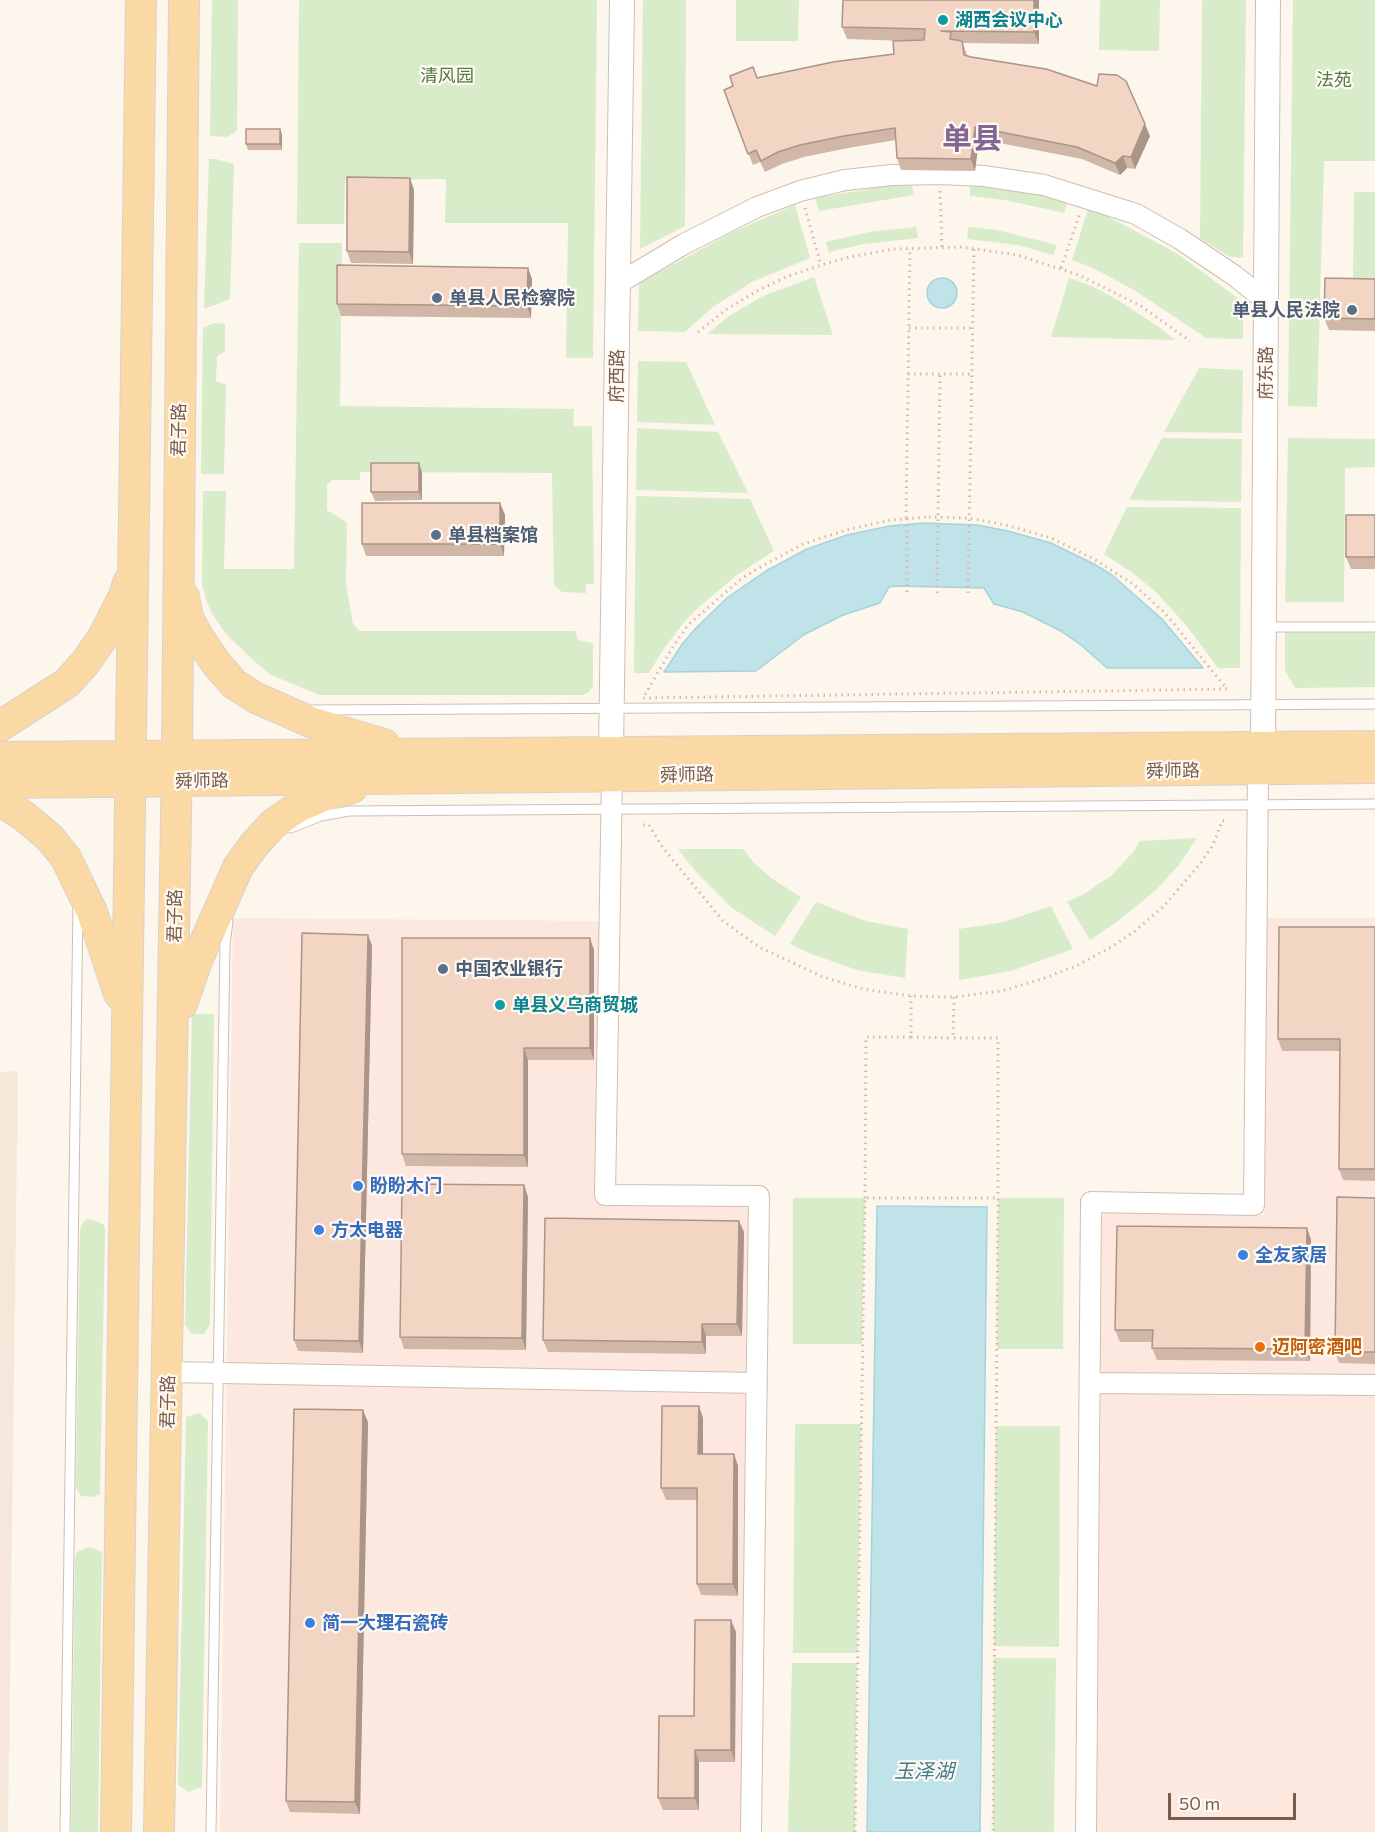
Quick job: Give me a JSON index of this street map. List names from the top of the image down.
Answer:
{
  "streets": {
    "main road": ["君子路", "舜师路"],
    "street": ["府东路", "府西路"]
  },
  "crossings": [
    ["府东路", "舜师路"],
    ["府西路", "舜师路"],
    ["君子路", "舜师路"]
  ],
  "districts": ["单县"],
  "water": ["玉泽湖"],
  "parks": ["清风园", "法苑"],
  "places": [
    "湖西会议中心",
    "单县人民检察院",
    "单县人民法院",
    "单县档案馆",
    "中国农业银行",
    "单县义乌商贸城",
    "盼盼木门",
    "方太电器",
    "全友家居",
    "迈阿密酒吧",
    "简一大理石瓷砖"
  ],
  "scale_bar": "50 m"
}
